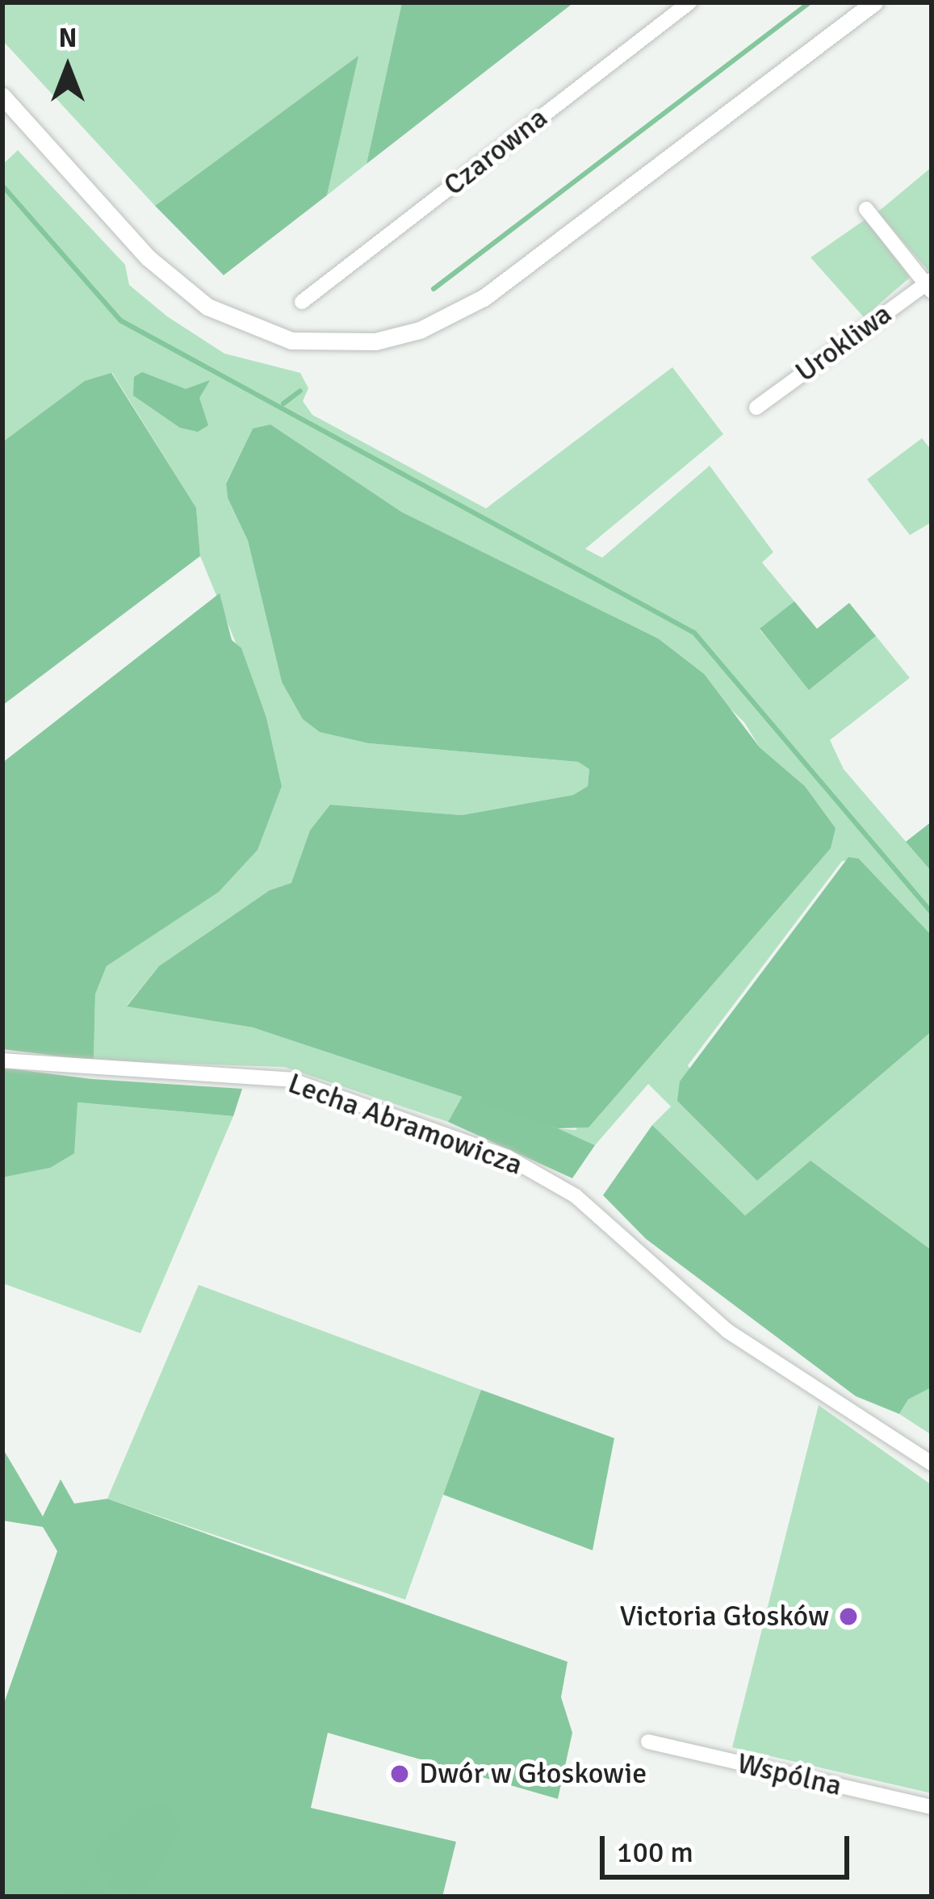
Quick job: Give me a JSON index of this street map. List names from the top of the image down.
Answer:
{
  "streets": {
    "street": [
      "Czarowna",
      "Urokliwa",
      "Lecha Abramowicza",
      "Wspólna"
    ]
  },
  "places": ["Victoria Głosków", "Dwór w Głoskowie"],
  "scale_bar": "100 m",
  "north": "top"
}
